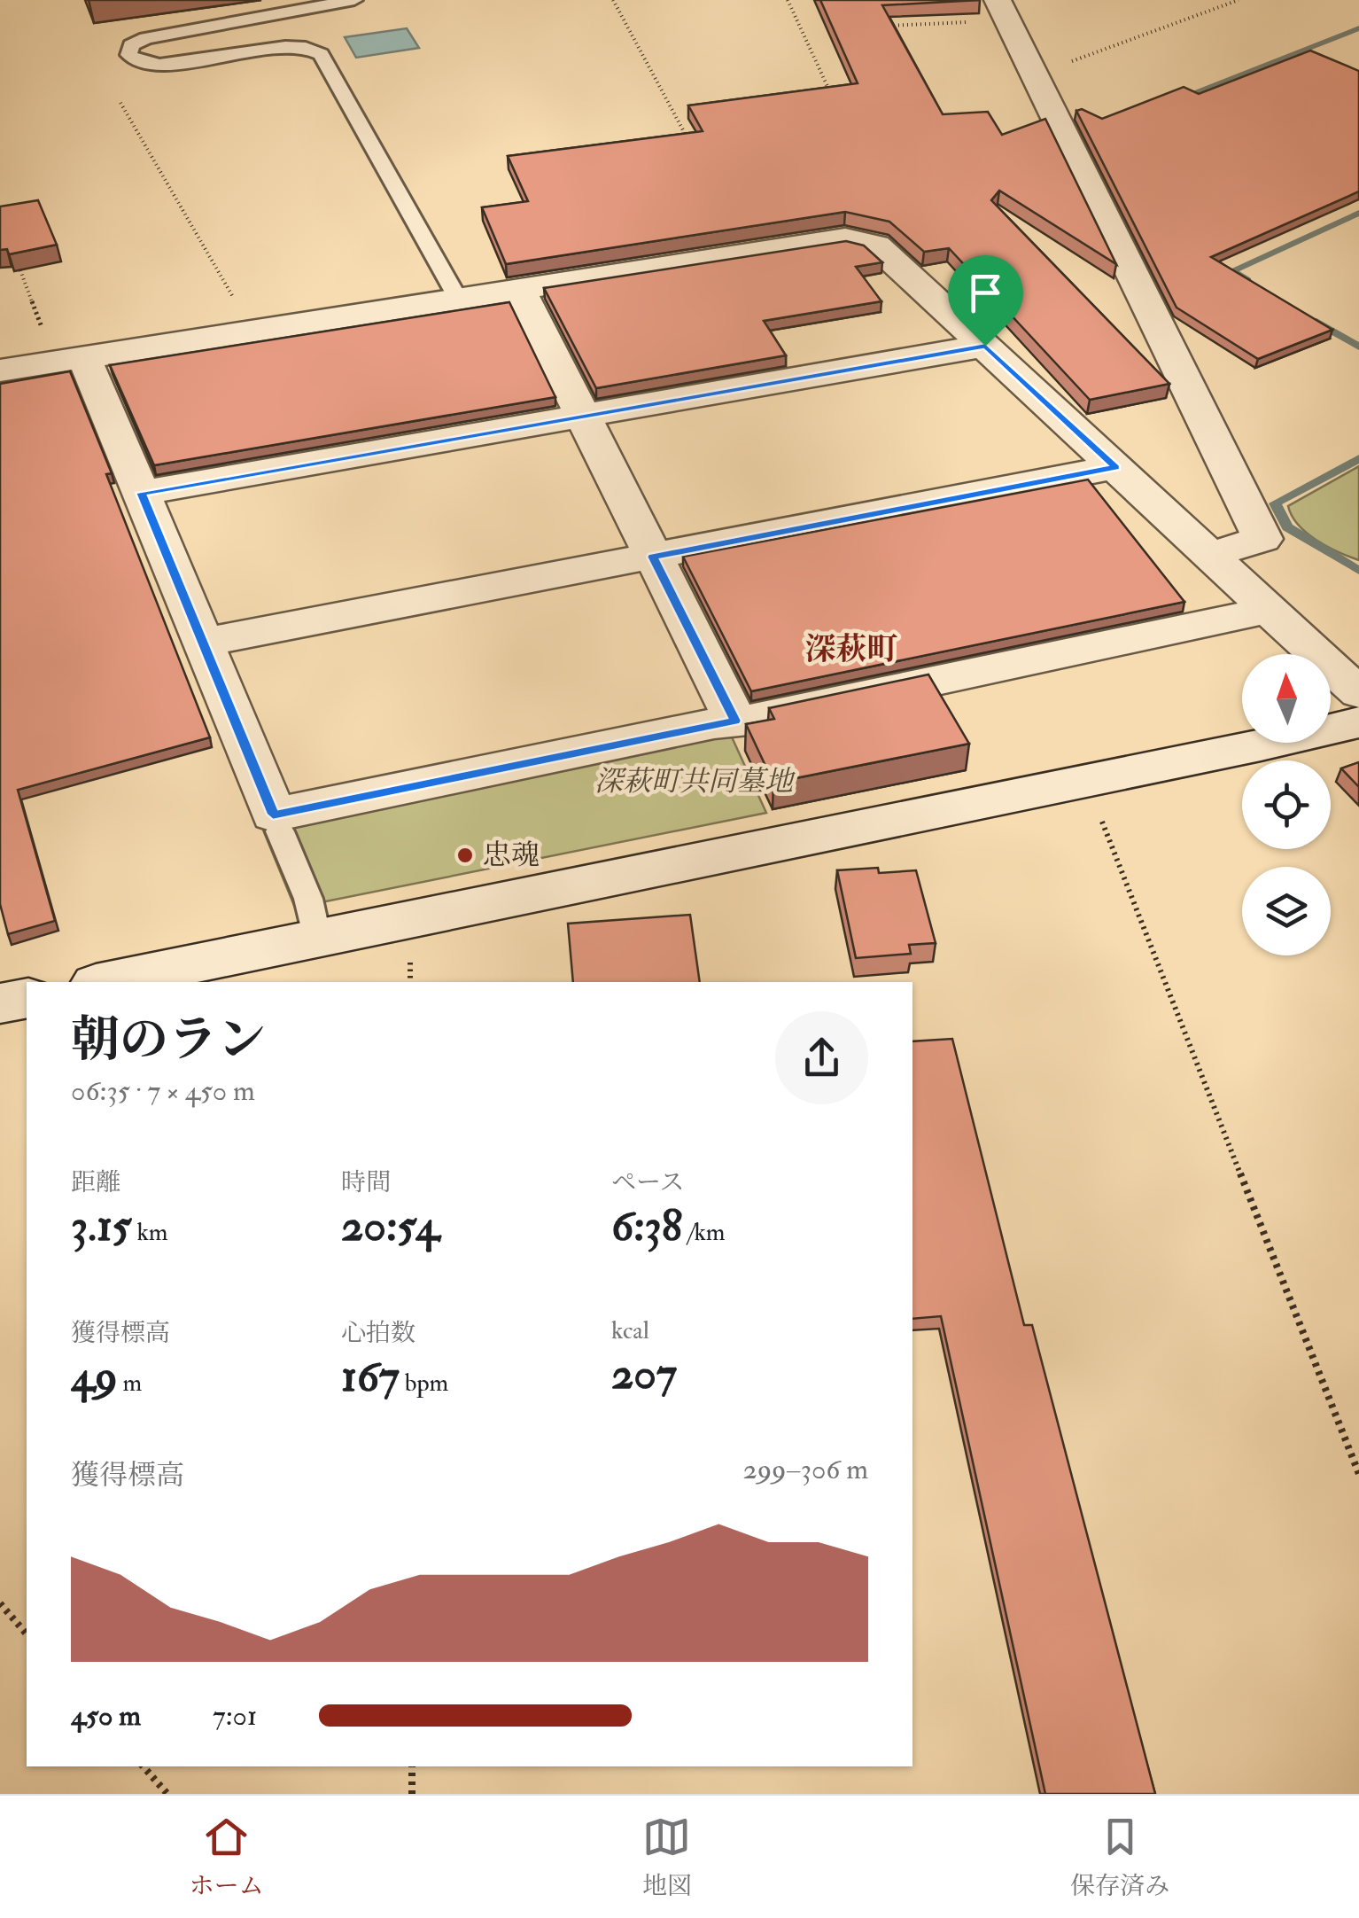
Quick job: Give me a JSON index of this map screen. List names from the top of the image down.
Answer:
{
  "districts": ["深萩町"],
  "parks": ["深萩町共同墓地"],
  "places": ["忠魂"],
  "north": "top",
  "page": {
    "heading": ["朝のラン", "06:35 · 7 × 450 m"],
    "stats": [
      ["距離", "3.15 km"],
      ["時間", "20:54"],
      ["ペース", "6:38 /km"],
      ["獲得標高", "49 m"],
      ["心拍数", "167 bpm"],
      ["kcal", "207"]
    ],
    "chart": ["獲得標高", "299–306 m"],
    "list": [
      {
        "name": "450 m",
        "note": "7:01"
      }
    ],
    "tabs": ["ホーム", "地図", "保存済み"]
  }
}
